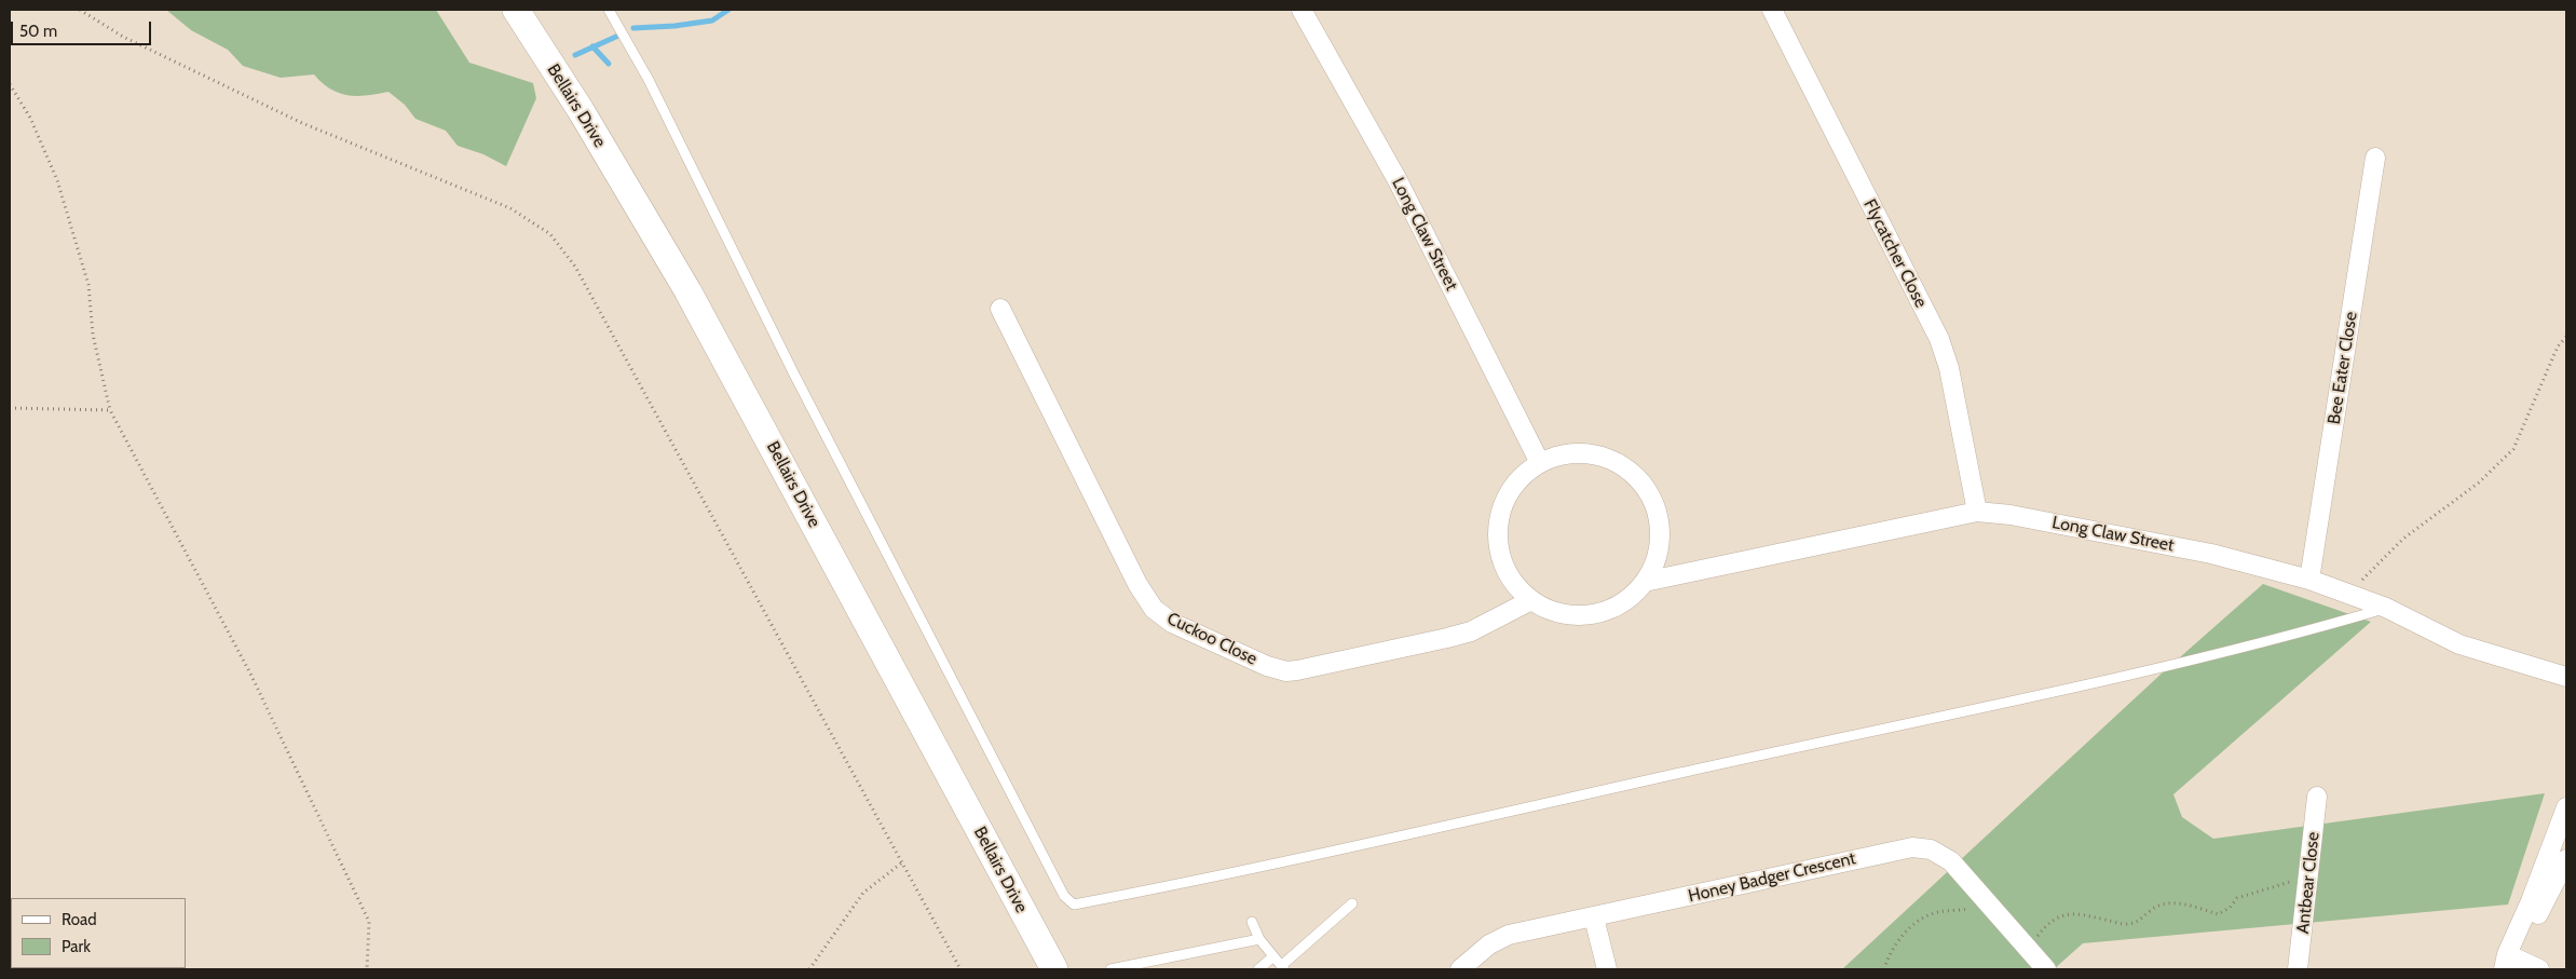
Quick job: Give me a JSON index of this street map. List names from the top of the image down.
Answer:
{
  "streets": {
    "street": [
      "Bellairs Drive",
      "Long Claw Street",
      "Flycatcher Close",
      "Bee Eater Close",
      "Cuckoo Close",
      "Honey Badger Crescent",
      "Antbear Close"
    ]
  },
  "crossings": [
    ["Long Claw Street", "Flycatcher Close"],
    ["Long Claw Street", "Bee Eater Close"],
    ["Long Claw Street", "Cuckoo Close"]
  ],
  "legend": ["Road", "Park"],
  "scale_bar": "50 m"
}
